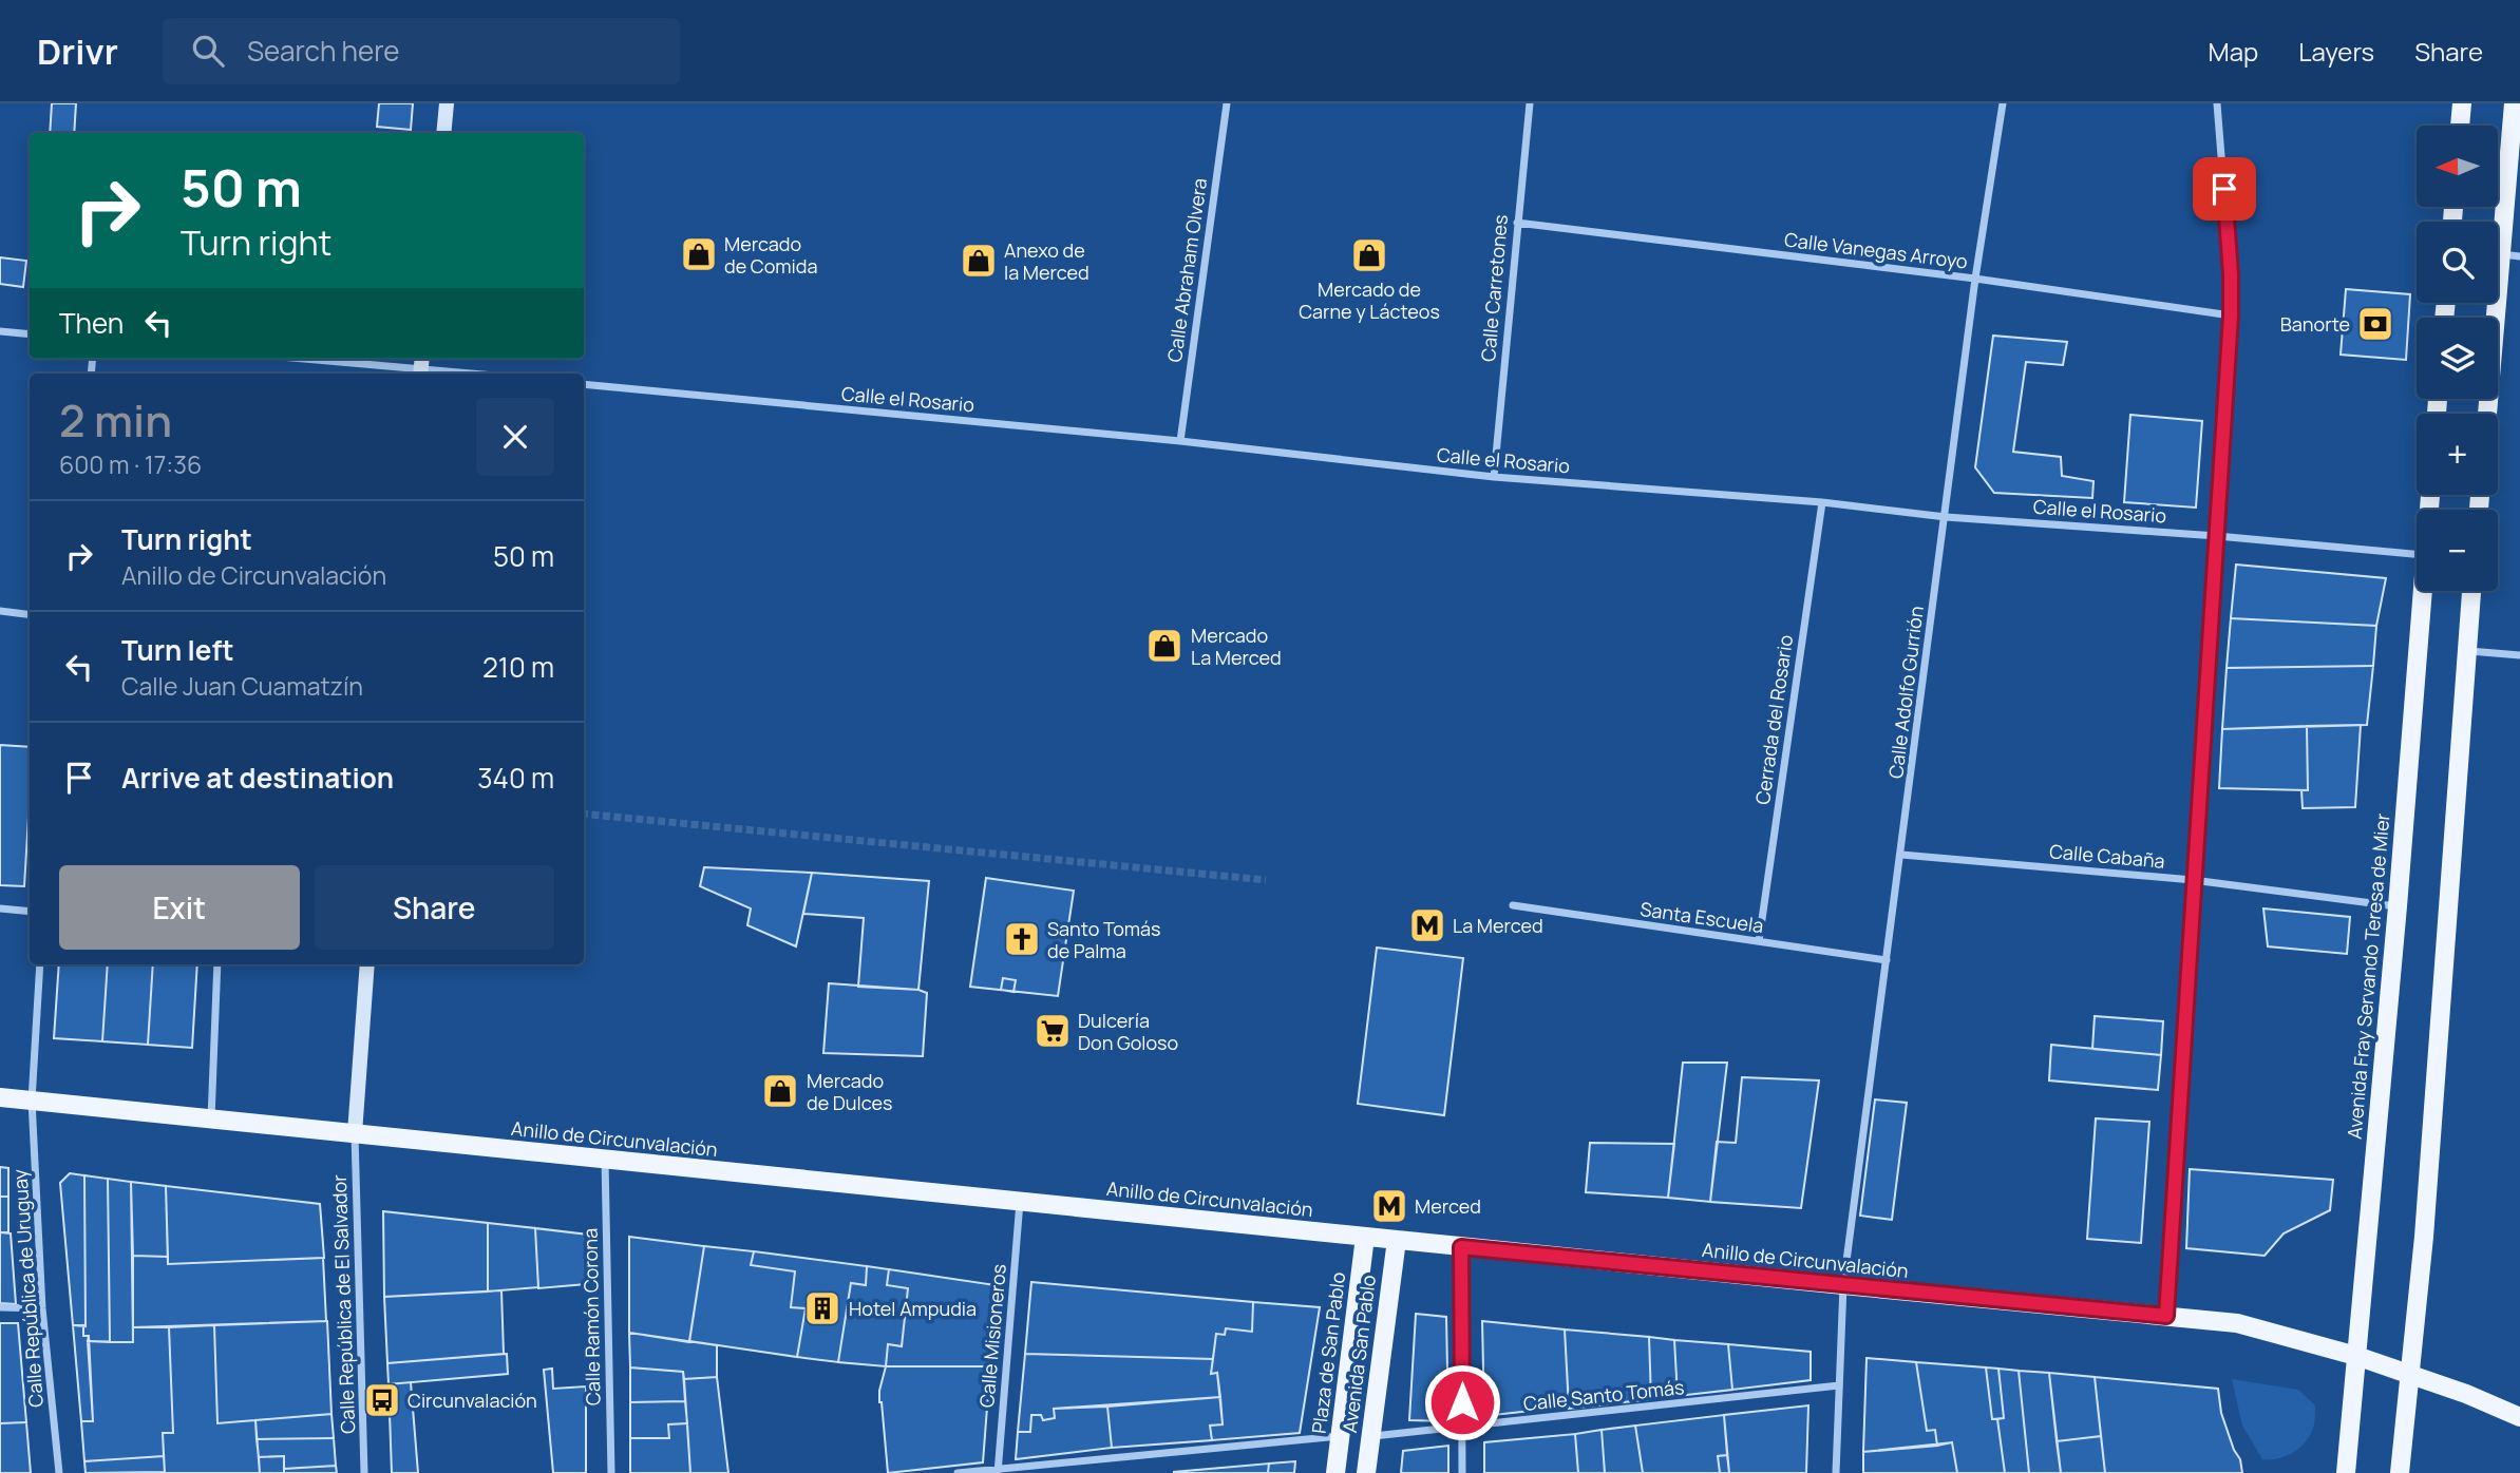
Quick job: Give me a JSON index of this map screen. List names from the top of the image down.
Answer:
{
  "streets": {
    "main road": [
      "Avenida Fray Servando Teresa de Mier",
      "Anillo de Circunvalación",
      "Plaza de San Pablo",
      "Avenida San Pablo"
    ],
    "street": [
      "Calle Vanegas Arroyo",
      "Calle Abraham Olvera",
      "Calle Carretones",
      "Calle el Rosario",
      "Calle Adolfo Gurrión",
      "Cerrada del Rosario",
      "Calle Cabaña",
      "Santa Escuela",
      "Calle República de Uruguay",
      "Calle República de El Salvador",
      "Calle Ramón Corona",
      "Calle Misioneros",
      "Calle Santo Tomás"
    ]
  },
  "crossings": [
    ["Calle Vanegas Arroyo", "Calle Carretones"],
    ["Calle Vanegas Arroyo", "Calle Adolfo Gurrión"],
    ["Calle Abraham Olvera", "Calle el Rosario"],
    ["Calle Carretones", "Calle el Rosario"],
    ["Calle el Rosario", "Calle Adolfo Gurrión"],
    ["Calle el Rosario", "Cerrada del Rosario"],
    ["Calle Adolfo Gurrión", "Calle Cabaña"],
    ["Calle Adolfo Gurrión", "Santa Escuela"],
    ["Calle Adolfo Gurrión", "Anillo de Circunvalación"],
    ["Calle Adolfo Gurrión", "Calle Santo Tomás"],
    ["Cerrada del Rosario", "Santa Escuela"],
    ["Calle Cabaña", "Avenida Fray Servando Teresa de Mier"],
    ["Avenida Fray Servando Teresa de Mier", "Anillo de Circunvalación"],
    ["Anillo de Circunvalación", "Calle República de Uruguay"],
    ["Anillo de Circunvalación", "Calle República de El Salvador"],
    ["Anillo de Circunvalación", "Calle Ramón Corona"],
    ["Anillo de Circunvalación", "Calle Misioneros"],
    ["Anillo de Circunvalación", "Plaza de San Pablo"],
    ["Anillo de Circunvalación", "Avenida San Pablo"],
    ["Avenida San Pablo", "Calle Santo Tomás"]
  ],
  "places": {
    "shop": [
      "Mercado de Comida",
      "Mercado de Carne y Lácteos",
      "Anexo de la Merced",
      "Mercado La Merced",
      "Mercado de Dulces"
    ],
    "bank": ["Banorte"],
    "metro station": ["La Merced", "Merced"],
    "church": ["Santo Tomás de Palma"],
    "supermarket": ["Dulcería Don Goloso"],
    "building": ["Hotel Ampudia"],
    "bus stop": ["Circunvalación"]
  },
  "north": "left",
  "page": {
    "header": "Drivr",
    "search": "Search here",
    "nav": ["Map", "Layers", "Share"],
    "map_buttons": ["+", "−"],
    "turn": ["50 m", "Turn right"],
    "then": "Then",
    "heading": ["2 min", "600 m · 17:36"],
    "list": [
      {
        "name": "Turn right",
        "note": "Anillo de Circunvalación",
        "value": "50 m"
      },
      {
        "name": "Turn left",
        "note": "Calle Juan Cuamatzín",
        "value": "210 m"
      },
      {
        "name": "Arrive at destination",
        "value": "340 m"
      }
    ],
    "buttons": ["Exit", "Share"]
  }
}
